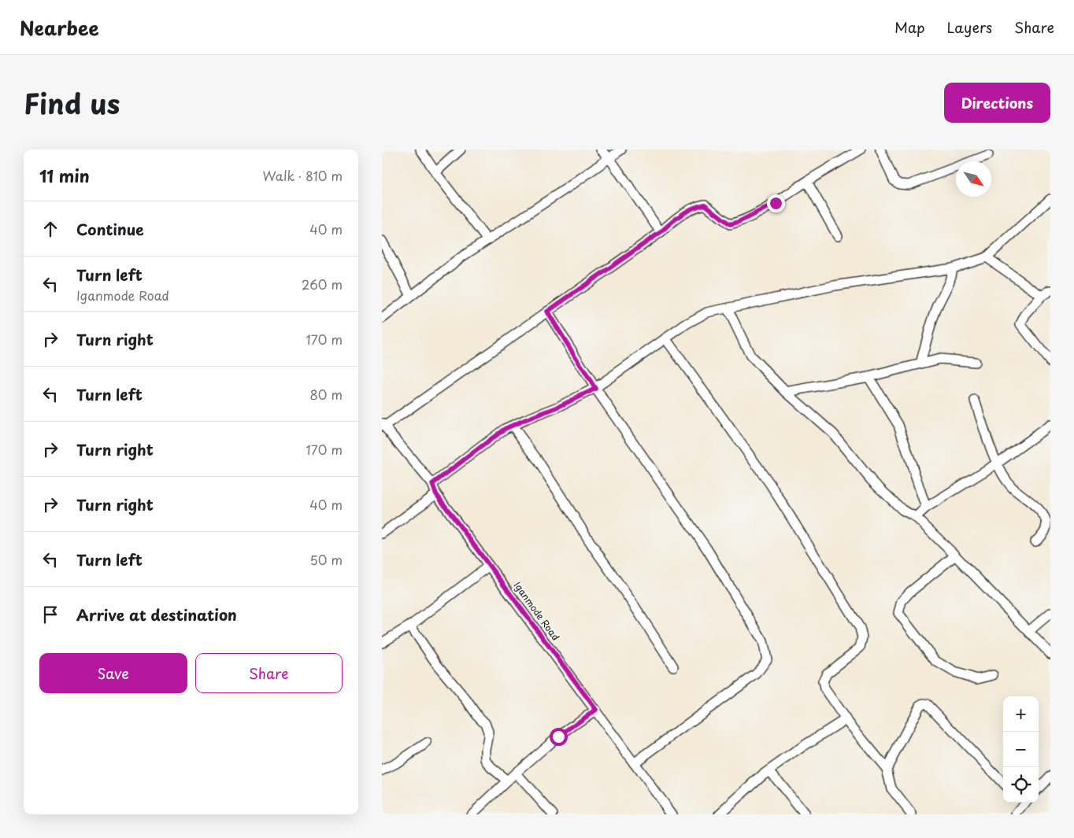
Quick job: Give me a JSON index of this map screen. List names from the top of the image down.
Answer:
{
  "streets": {
    "street": ["Iganmode Road"]
  },
  "north": "bottom right",
  "page": {
    "header": "Nearbee",
    "nav": ["Map", "Layers", "Share"],
    "title": "Find us",
    "buttons": [
      "Directions",
      ["Save", "Share"]
    ],
    "heading": ["11 min", "Walk · 810 m"],
    "list": [
      ["Continue", "40 m"],
      ["Turn left", "Iganmode Road", "260 m"],
      ["Turn right", "170 m"],
      ["Turn left", "80 m"],
      ["Turn right", "170 m"],
      ["Turn right", "40 m"],
      ["Turn left", "50 m"],
      "Arrive at destination"
    ],
    "map_buttons": ["+", "−"]
  }
}
